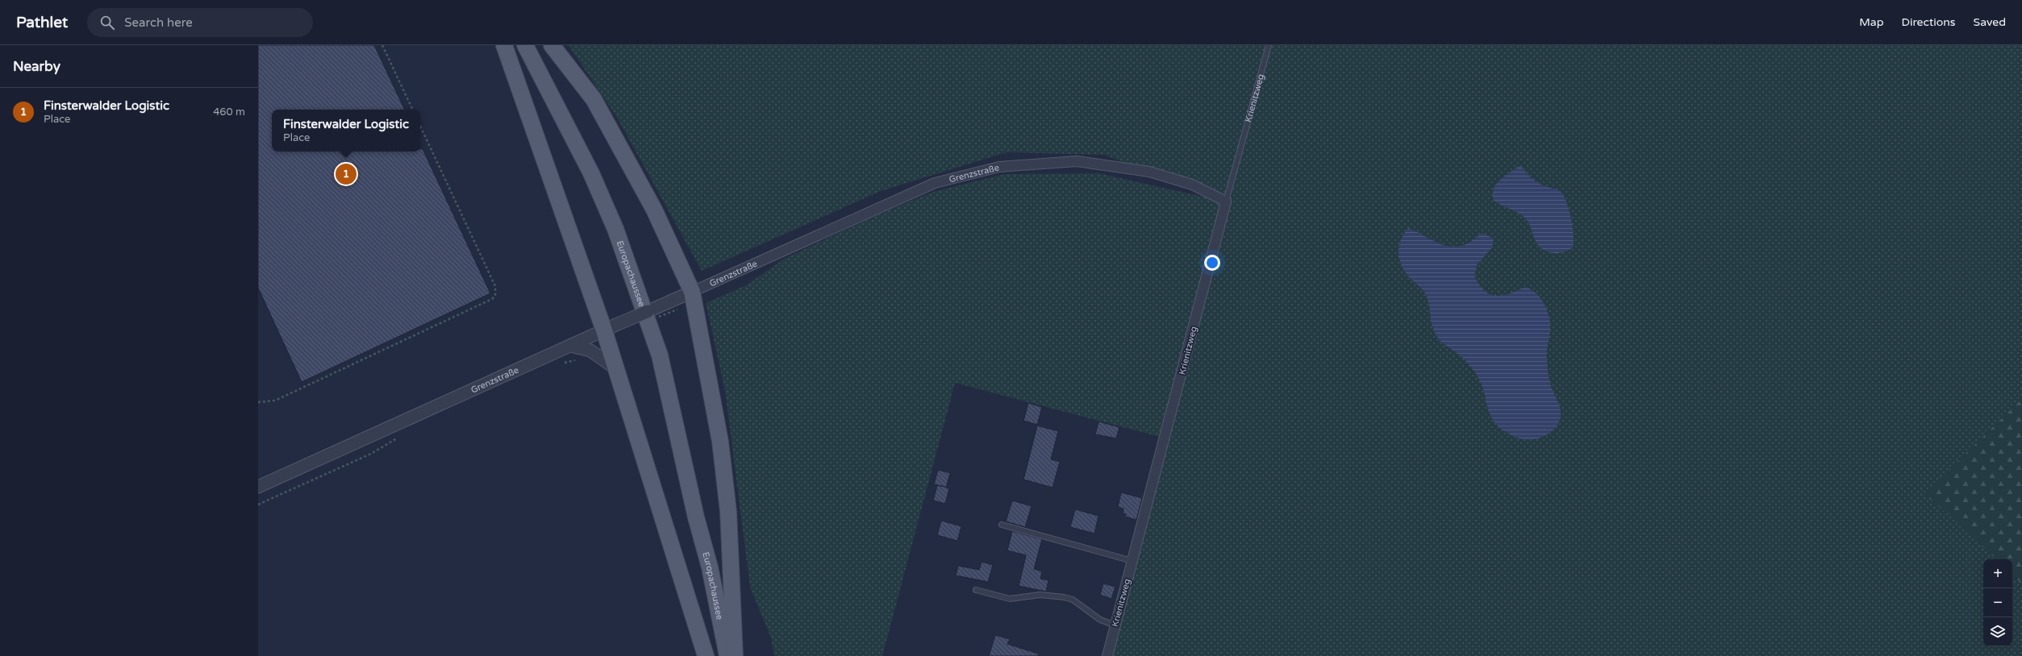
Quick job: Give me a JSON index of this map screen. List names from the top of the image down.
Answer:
{
  "streets": {
    "main road": ["Europachaussee"],
    "street": ["Krienitzweg", "Grenzstraße"]
  },
  "crossings": [
    ["Krienitzweg", "Grenzstraße"]
  ],
  "page": {
    "header": "Pathlet",
    "search": "Search here",
    "nav": ["Map", "Directions", "Saved"],
    "heading": "Nearby",
    "list": [
      {
        "mark": "1",
        "name": "Finsterwalder Logistic",
        "note": "Place",
        "value": "460 m"
      }
    ],
    "popup": ["Finsterwalder Logistic", "Place"],
    "pins": "1",
    "map_buttons": ["+", "−"]
  }
}
